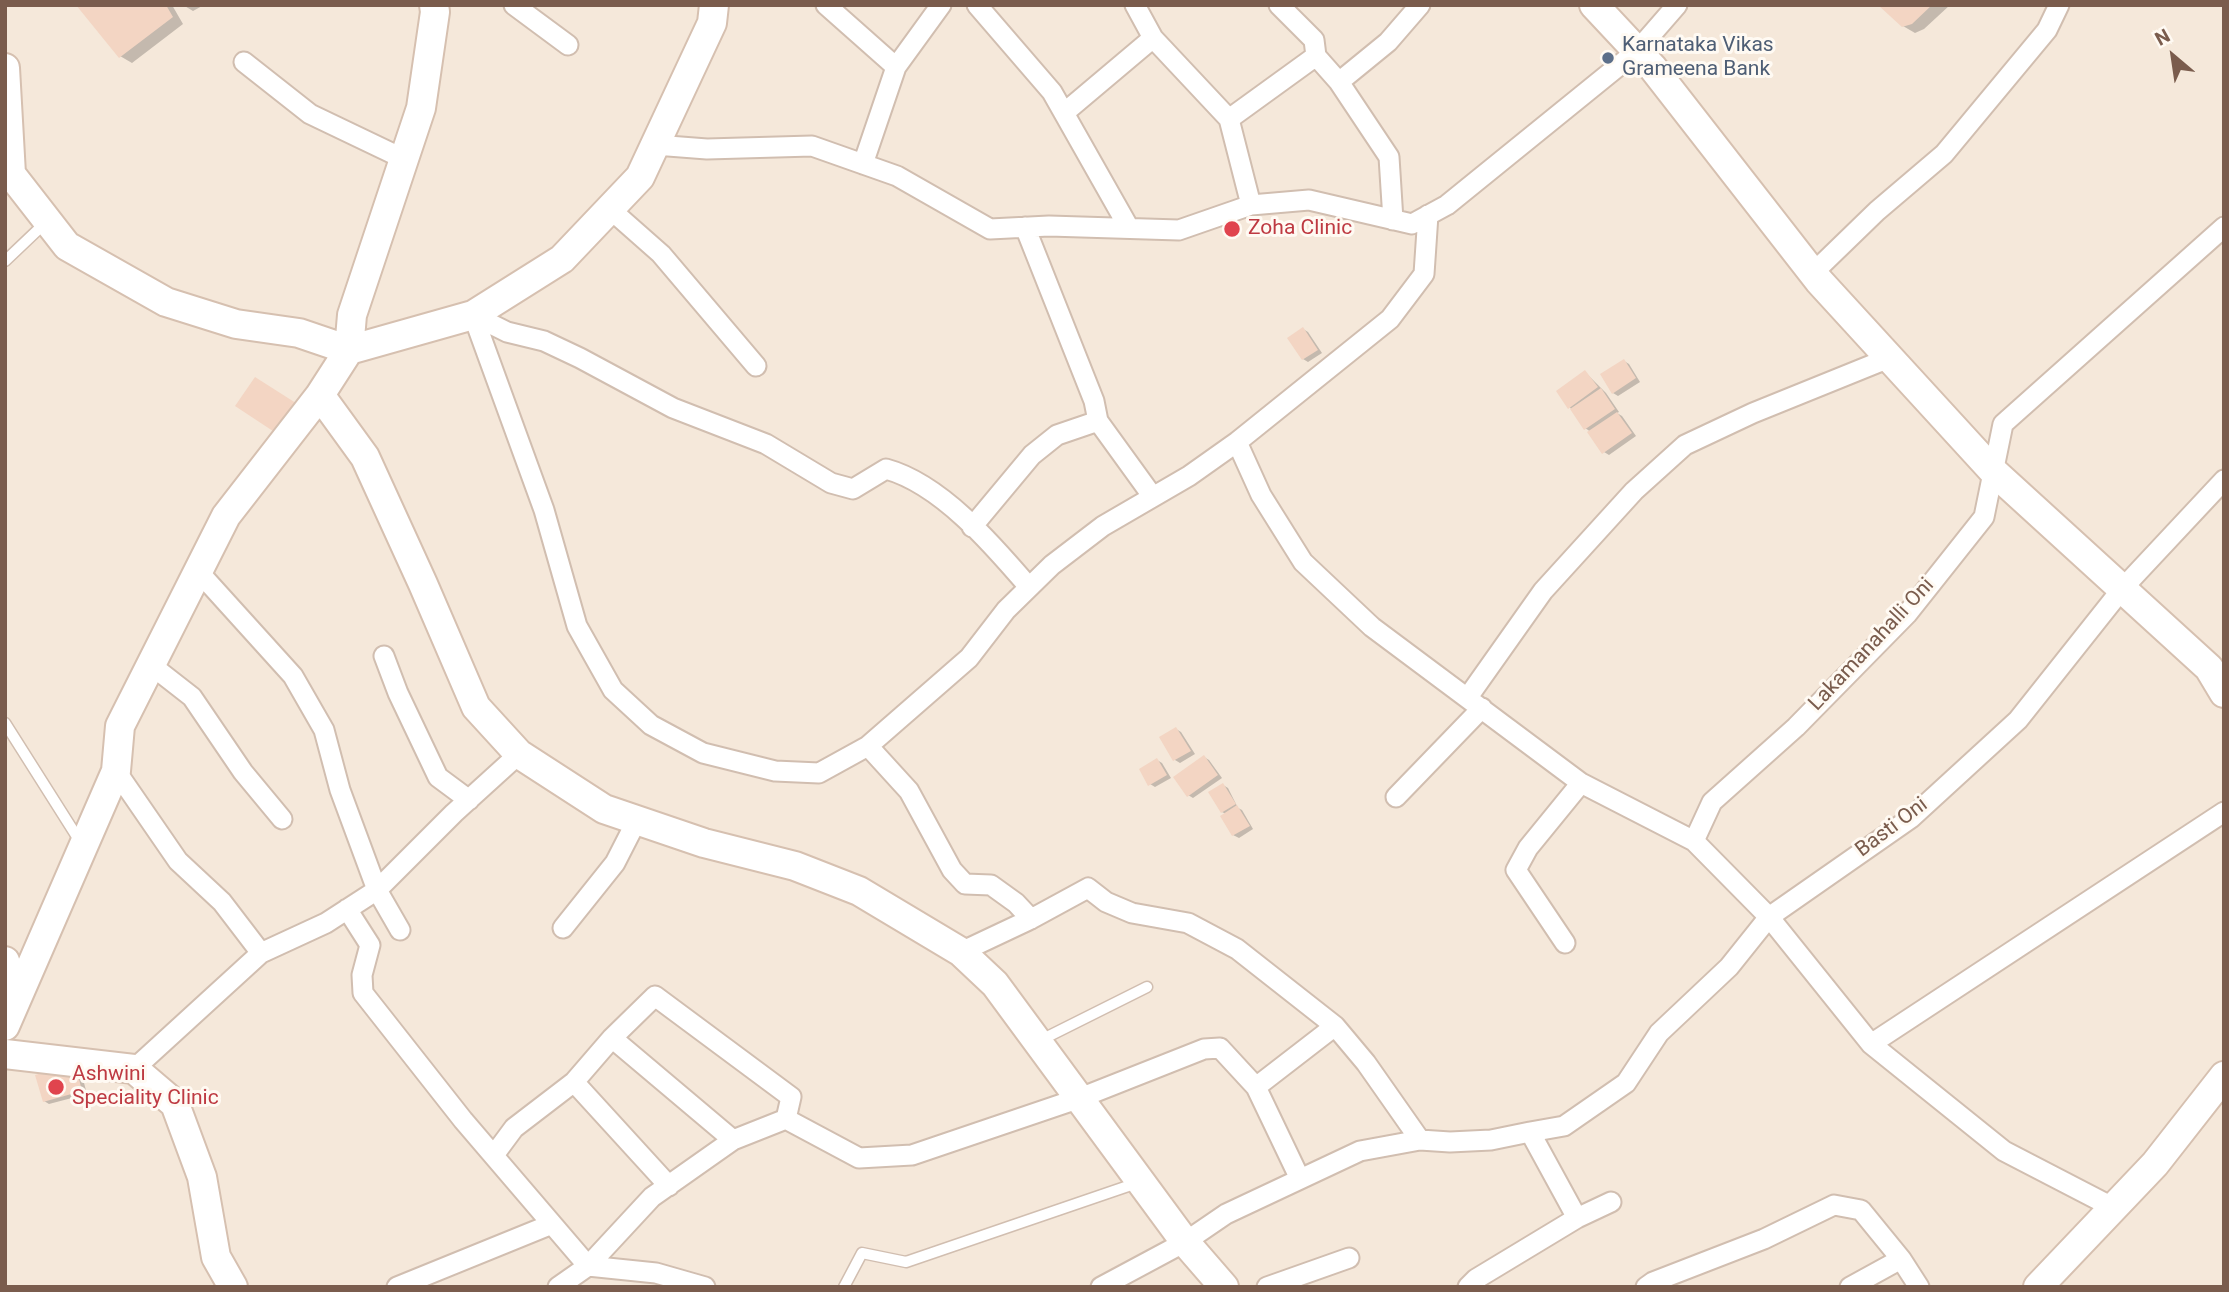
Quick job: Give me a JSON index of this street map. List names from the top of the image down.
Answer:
{
  "streets": {
    "street": ["Lakamanahalli Oni", "Basti Oni"]
  },
  "places": ["Karnataka Vikas Grameena Bank", "Zoha Clinic", "Ashwini Speciality Clinic"],
  "north": "top left"
}
